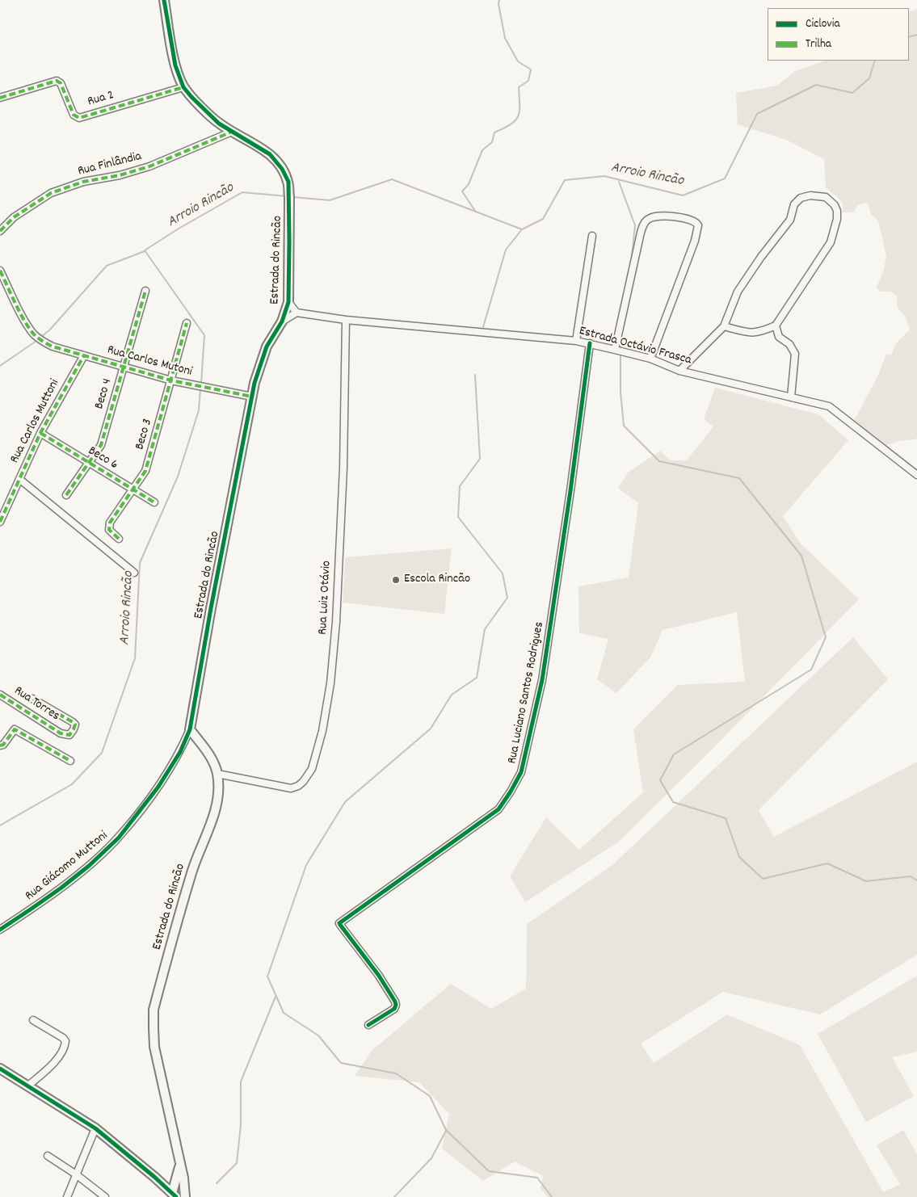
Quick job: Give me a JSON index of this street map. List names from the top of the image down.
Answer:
{
  "streets": {
    "street": [
      "Rua 2",
      "Rua Finlândia",
      "Estrada do Rincão",
      "Estrada Octávio Frasca",
      "Rua Carlos Mutoni",
      "Beco 4",
      "Rua Carlos Muttoni",
      "Beco 3",
      "Beco 6",
      "Rua Luiz Otávio",
      "Rua Luciano Santos Rodrigues",
      "Rua Torres",
      "Rua Giácomo Muttoni"
    ]
  },
  "crossings": [
    ["Rua 2", "Estrada do Rincão"],
    ["Rua Finlândia", "Estrada do Rincão"],
    ["Estrada do Rincão", "Rua Carlos Mutoni"],
    ["Estrada do Rincão", "Rua Luiz Otávio"],
    ["Estrada do Rincão", "Rua Giácomo Muttoni"],
    ["Estrada Octávio Frasca", "Rua Luiz Otávio"],
    ["Estrada Octávio Frasca", "Rua Luciano Santos Rodrigues"],
    ["Rua Carlos Mutoni", "Beco 4"],
    ["Rua Carlos Mutoni", "Rua Carlos Muttoni"],
    ["Rua Carlos Mutoni", "Beco 3"],
    ["Beco 4", "Beco 6"],
    ["Rua Carlos Muttoni", "Beco 6"],
    ["Beco 3", "Beco 6"]
  ],
  "water": ["Arroio Rincão"],
  "places": ["Escola Rincão"],
  "legend": ["Ciclovia", "Trilha"]
}
